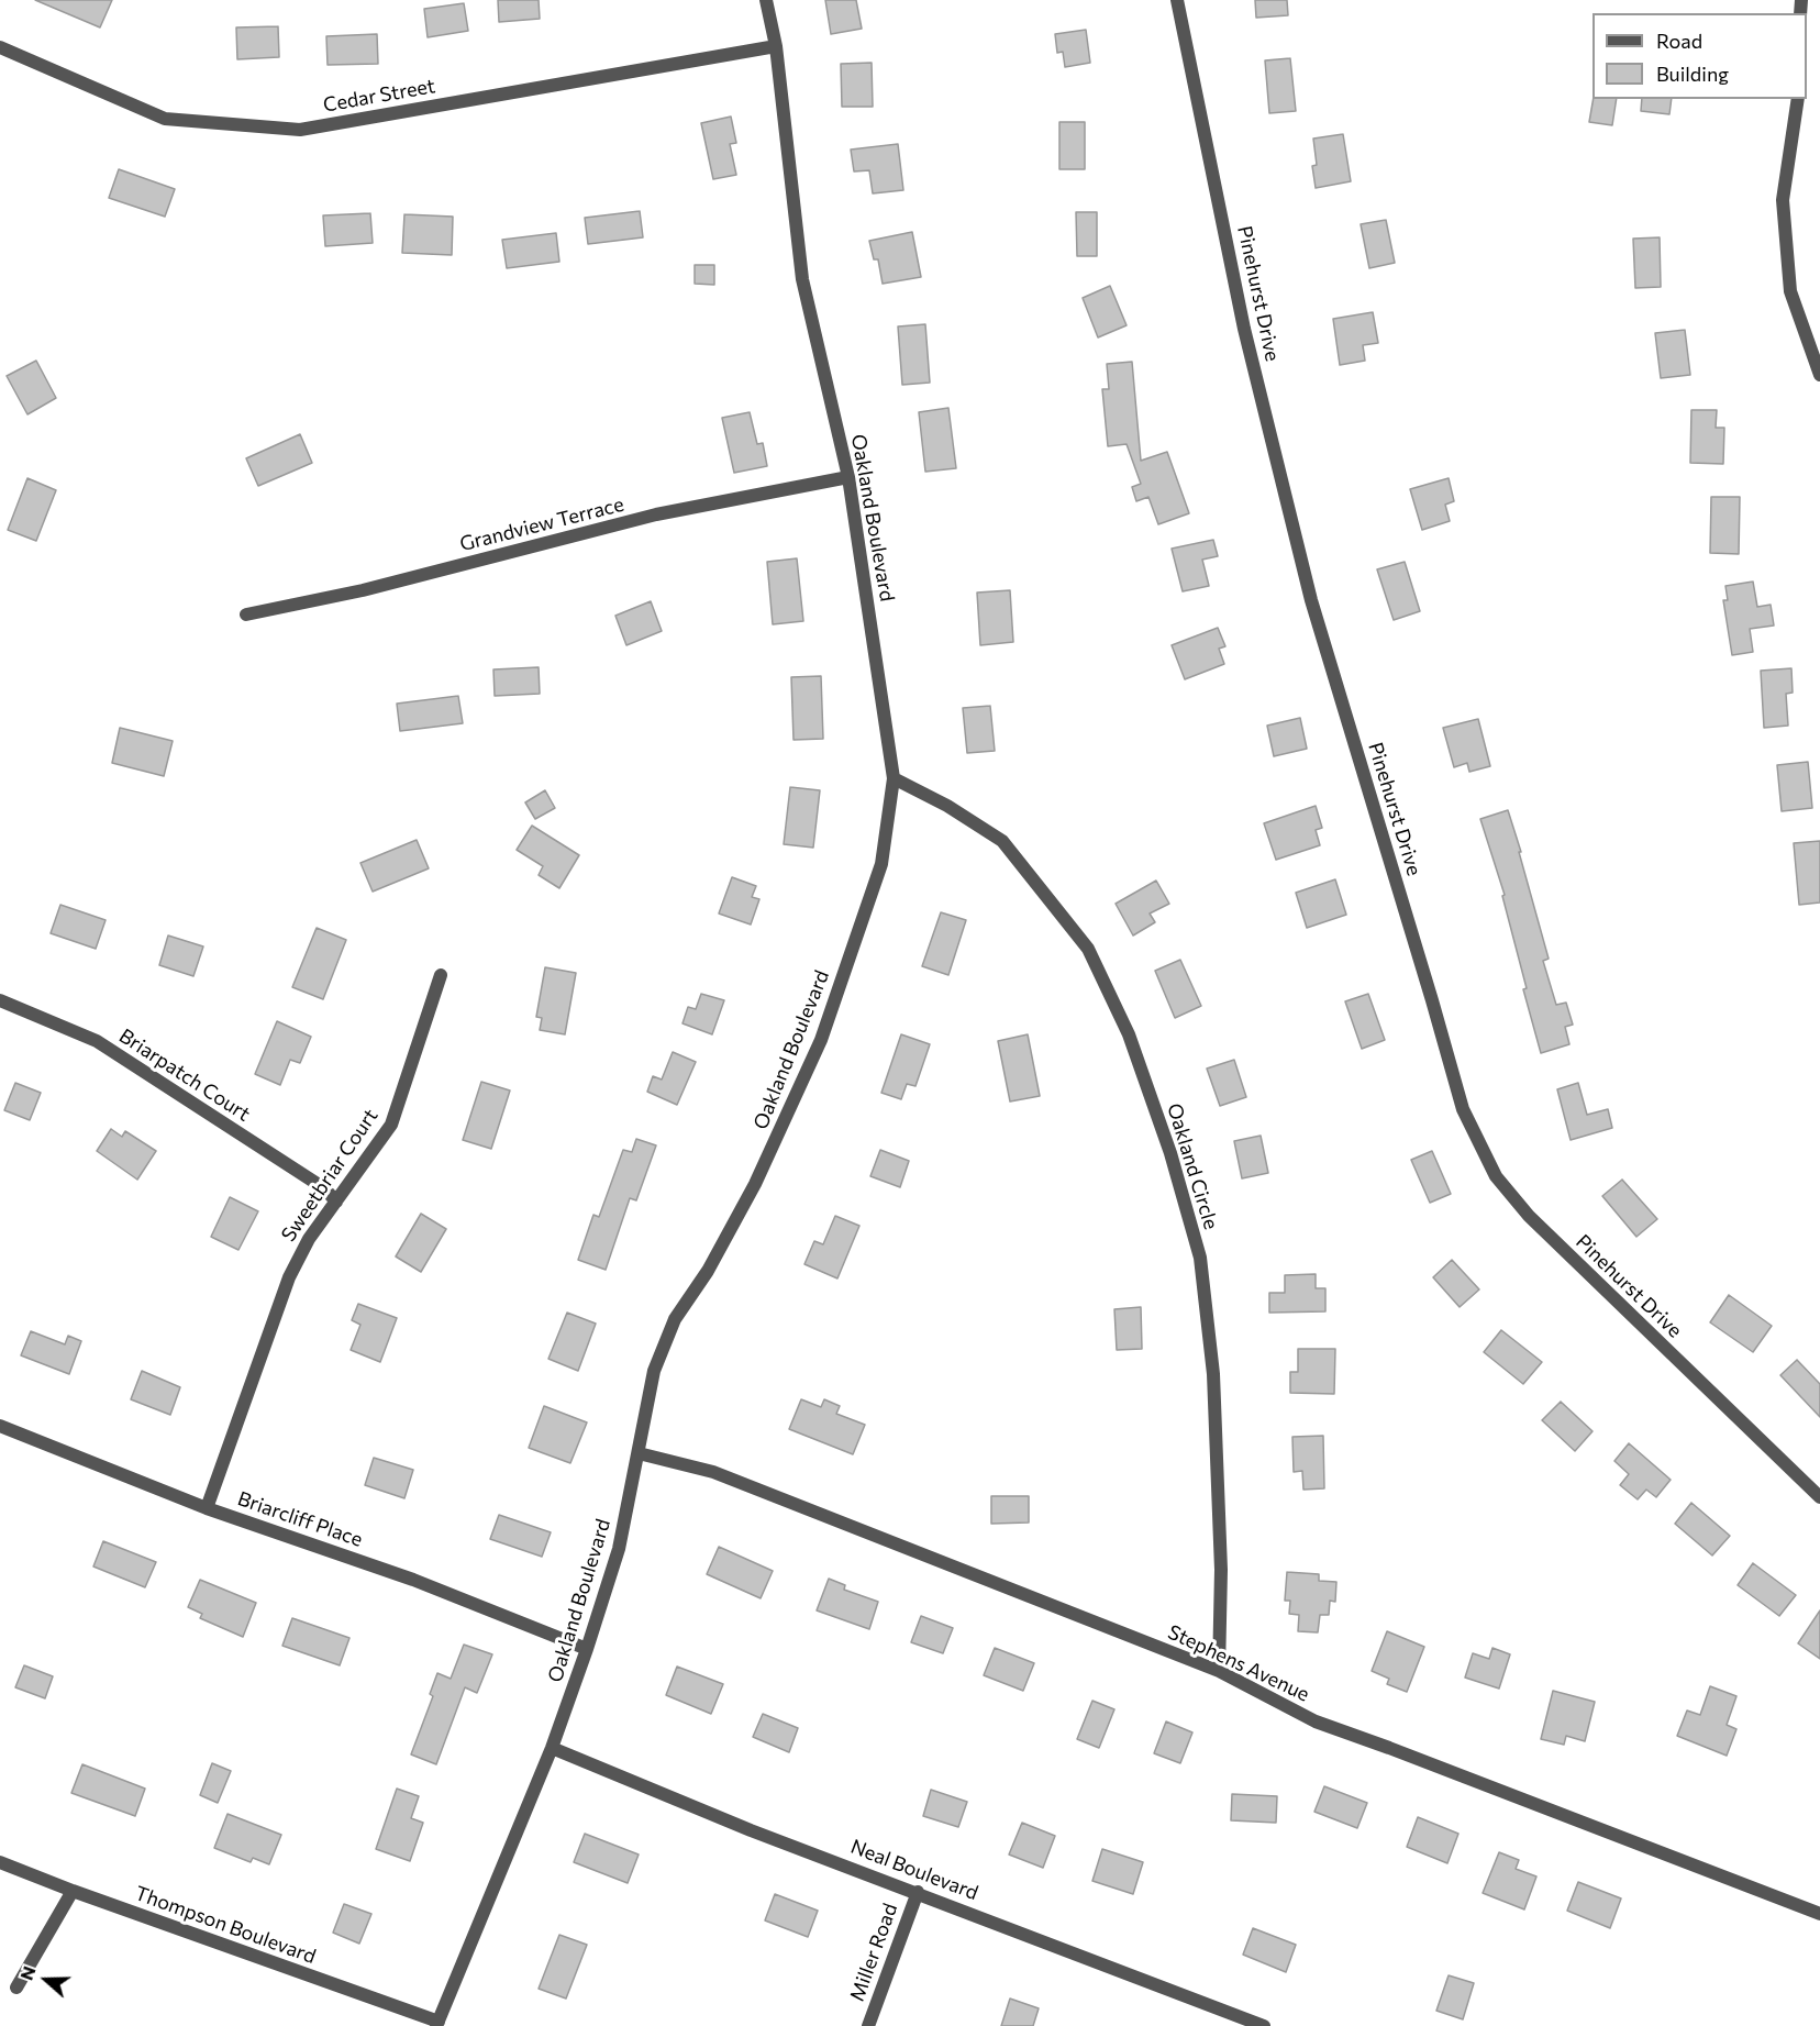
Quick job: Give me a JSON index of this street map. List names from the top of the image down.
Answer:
{
  "streets": {
    "street": [
      "Cedar Street",
      "Pinehurst Drive",
      "Oakland Boulevard",
      "Grandview Terrace",
      "Briarpatch Court",
      "Oakland Circle",
      "Sweetbriar Court",
      "Briarcliff Place",
      "Stephens Avenue",
      "Neal Boulevard",
      "Thompson Boulevard",
      "Miller Road"
    ]
  },
  "crossings": [
    ["Cedar Street", "Oakland Boulevard"],
    ["Oakland Boulevard", "Grandview Terrace"],
    ["Oakland Boulevard", "Oakland Circle"],
    ["Oakland Boulevard", "Briarcliff Place"],
    ["Oakland Boulevard", "Stephens Avenue"],
    ["Oakland Boulevard", "Neal Boulevard"],
    ["Oakland Boulevard", "Thompson Boulevard"],
    ["Briarpatch Court", "Sweetbriar Court"],
    ["Oakland Circle", "Stephens Avenue"],
    ["Sweetbriar Court", "Briarcliff Place"],
    ["Neal Boulevard", "Miller Road"]
  ],
  "legend": ["Road", "Building"],
  "north": "left"
}
